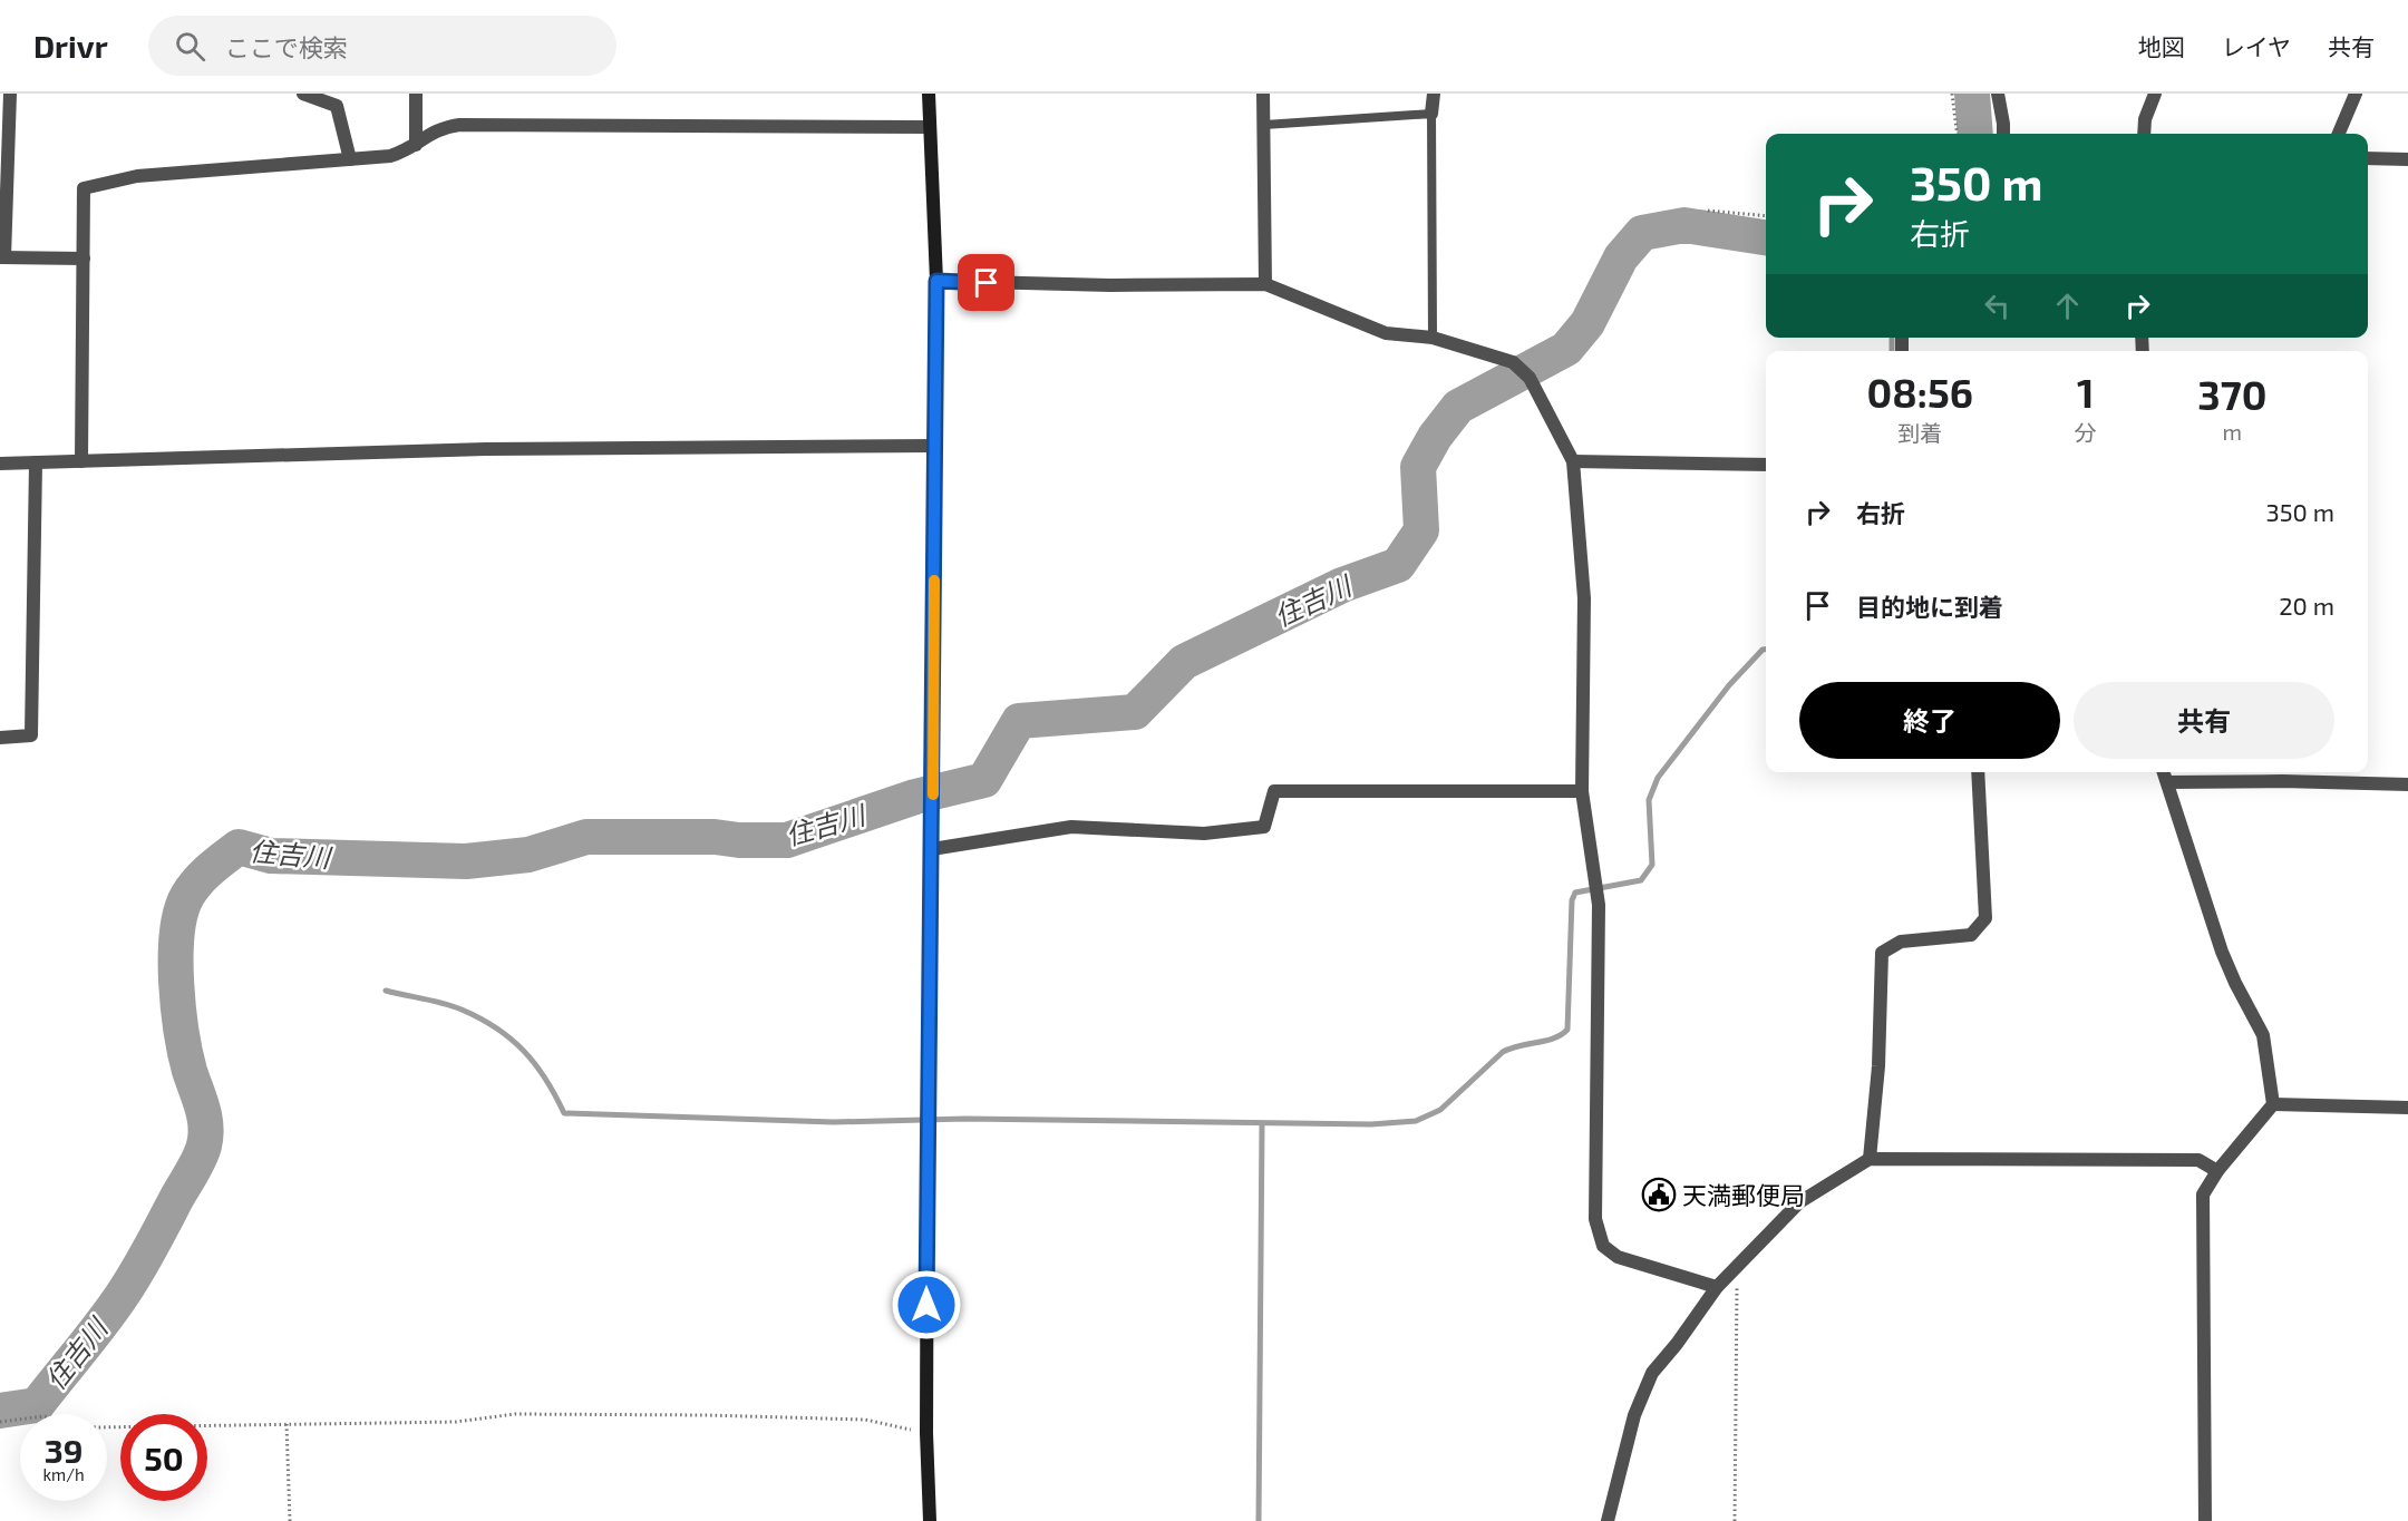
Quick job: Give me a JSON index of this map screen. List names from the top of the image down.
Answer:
{
  "water": ["住吉川"],
  "places": {
    "public building": ["天満郵便局"]
  },
  "page": {
    "header": "Drivr",
    "search": "ここで検索",
    "nav": ["地図", "レイヤ", "共有"],
    "turn": ["350 m", "右折"],
    "eta": [
      "08:56",
      "到着",
      "1",
      "分",
      "370",
      "m"
    ],
    "list": [
      {
        "name": "右折",
        "value": "350 m"
      },
      {
        "name": "目的地に到着",
        "value": "20 m"
      }
    ],
    "buttons": ["終了", "共有"],
    "speed": "39 km/h",
    "limit": "50"
  }
}
